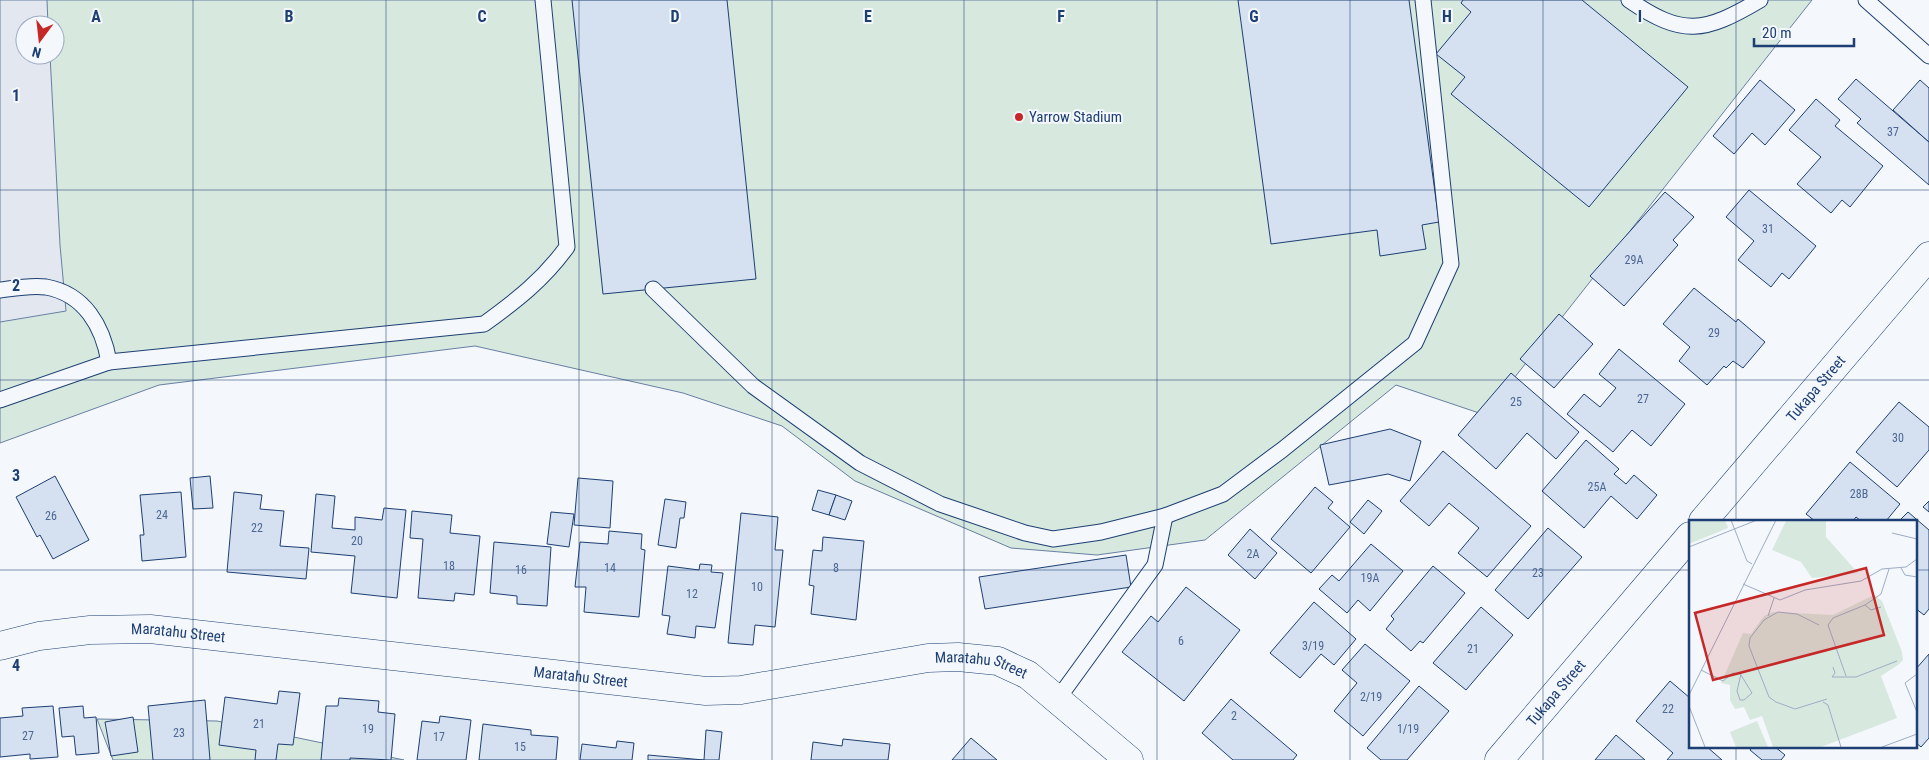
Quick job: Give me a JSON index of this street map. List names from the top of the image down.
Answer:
{
  "streets": {
    "street": ["Tukapa Street", "Maratahu Street"]
  },
  "places": ["Yarrow Stadium"],
  "house_numbers": [
    "37",
    "31",
    "29A",
    "29",
    "27",
    "25",
    "30",
    "25A",
    "28B",
    "24",
    "26",
    "22",
    "20",
    "2A",
    "18",
    "14",
    "8",
    "16",
    "23",
    "19A",
    "10",
    "12",
    "6",
    "3/19",
    "21",
    "2/19",
    "22",
    "2",
    "21",
    "19",
    "1/19",
    "23",
    "27",
    "17",
    "15"
  ],
  "scale_bar": "20 m",
  "north": "bottom",
  "grid": {
    "columns": [
      "A",
      "B",
      "C",
      "D",
      "E",
      "F",
      "G",
      "H",
      "I"
    ],
    "rows": [
      "1",
      "2",
      "3",
      "4"
    ]
  }
}
